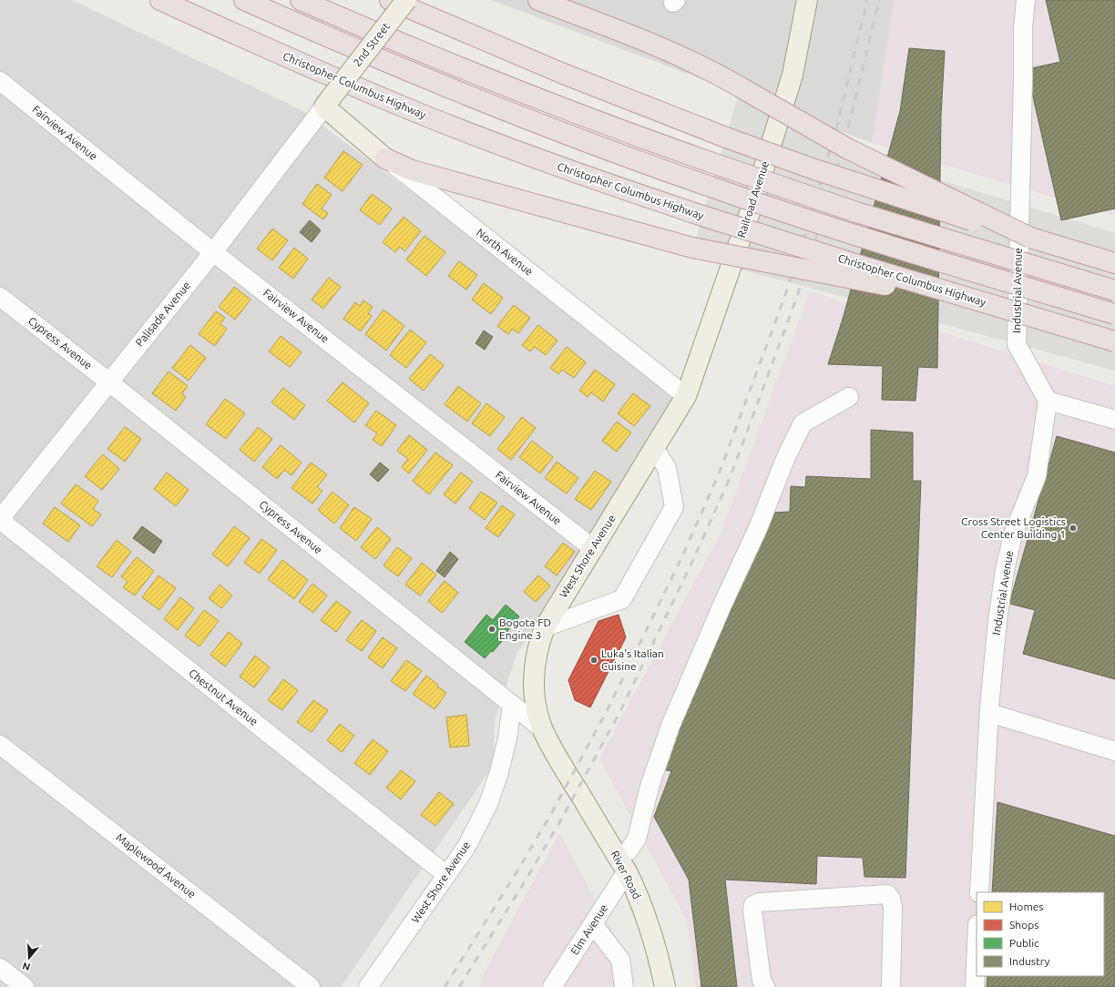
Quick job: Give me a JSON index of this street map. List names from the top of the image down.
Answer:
{
  "streets": {
    "highway": ["Christopher Columbus Highway"],
    "main road": [
      "2nd Street",
      "Railroad Avenue",
      "North Avenue",
      "Cypress Avenue",
      "West Shore Avenue",
      "River Road"
    ],
    "street": [
      "Fairview Avenue",
      "Industrial Avenue",
      "Palisade Avenue",
      "Chestnut Avenue",
      "Maplewood Avenue",
      "Elm Avenue"
    ]
  },
  "crossings": [
    ["2nd Street", "North Avenue"],
    ["2nd Street", "Palisade Avenue"],
    ["Fairview Avenue", "Palisade Avenue"],
    ["Fairview Avenue", "West Shore Avenue"],
    ["Railroad Avenue", "North Avenue"],
    ["Railroad Avenue", "West Shore Avenue"],
    ["North Avenue", "Palisade Avenue"],
    ["North Avenue", "West Shore Avenue"],
    ["Palisade Avenue", "Cypress Avenue"],
    ["Palisade Avenue", "Chestnut Avenue"],
    ["Cypress Avenue", "West Shore Avenue"],
    ["Cypress Avenue", "River Road"],
    ["West Shore Avenue", "Chestnut Avenue"],
    ["River Road", "Elm Avenue"]
  ],
  "places": ["Cross Street Logistics Center Building 1", "Bogota FD Engine 3", "Luka's Italian Cuisine"],
  "legend": [
    "Homes",
    "Shops",
    "Public",
    "Industry"
  ],
  "north": "bottom"
}
